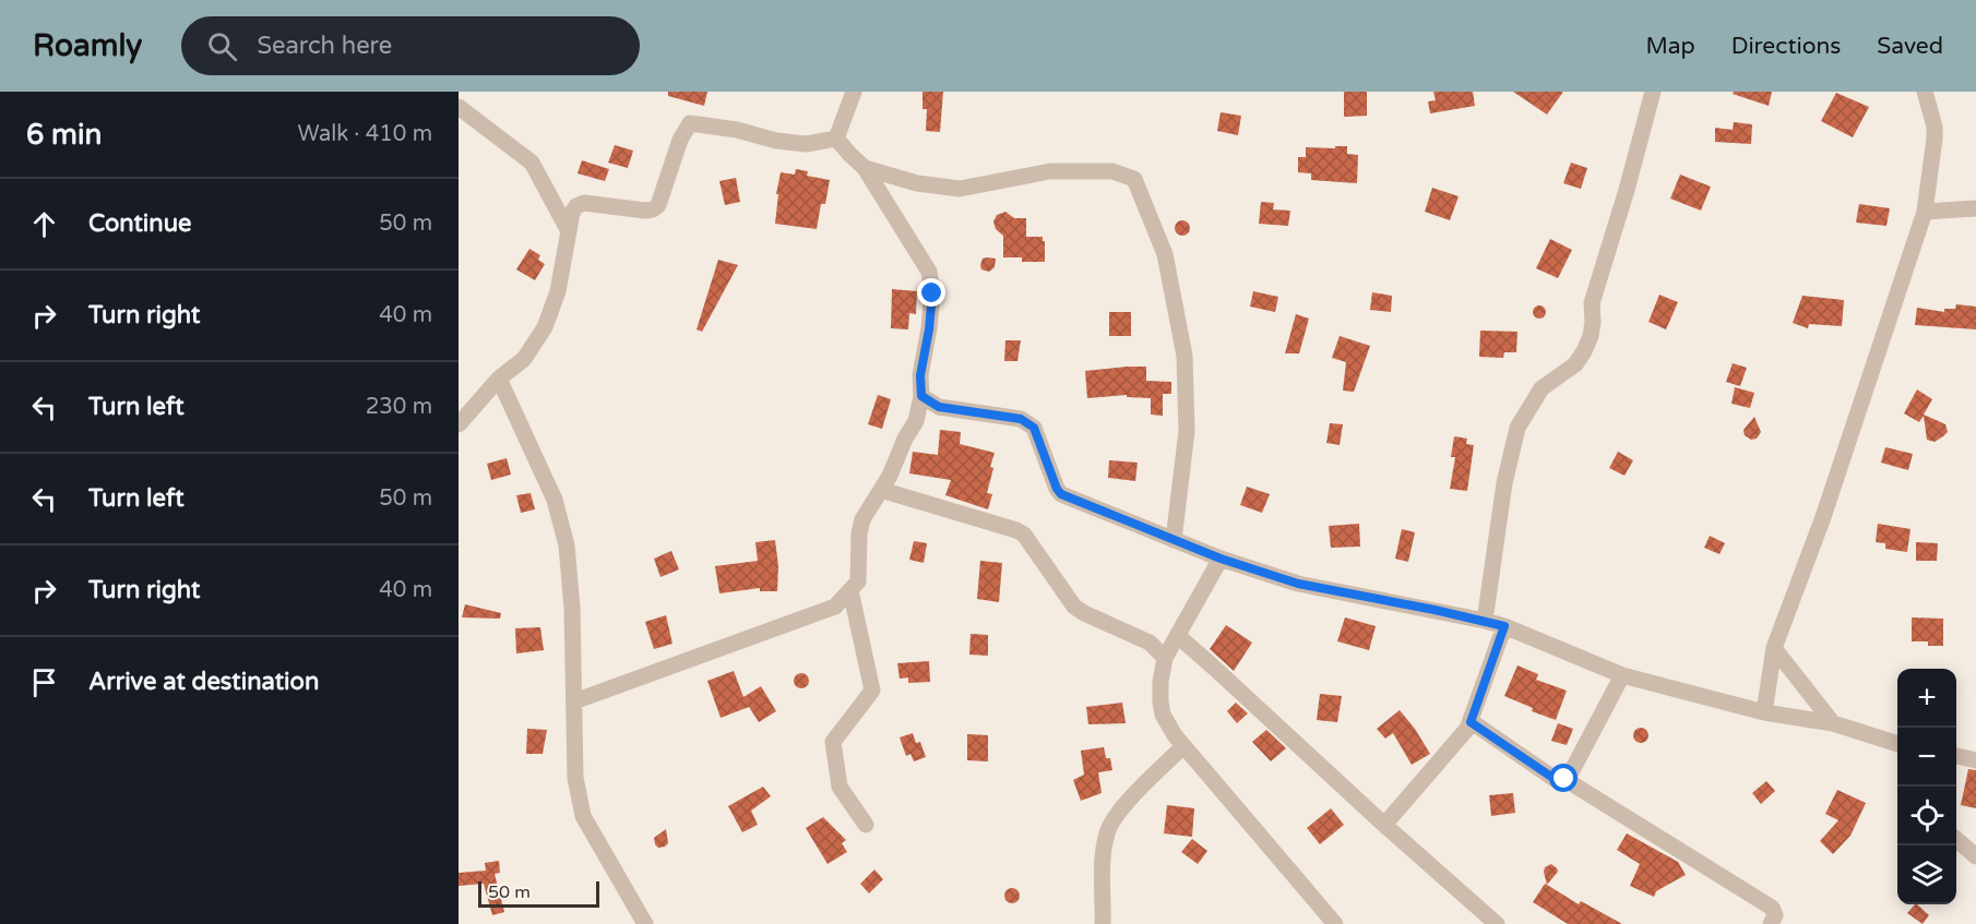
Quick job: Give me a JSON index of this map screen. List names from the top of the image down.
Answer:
{
  "scale_bar": "50 m",
  "page": {
    "header": "Roamly",
    "search": "Search here",
    "nav": ["Map", "Directions", "Saved"],
    "heading": ["6 min", "Walk · 410 m"],
    "list": [
      ["Continue", "50 m"],
      ["Turn right", "40 m"],
      ["Turn left", "230 m"],
      ["Turn left", "50 m"],
      ["Turn right", "40 m"],
      "Arrive at destination"
    ],
    "map_buttons": ["+", "−"],
    "scale": "50 m"
  }
}
